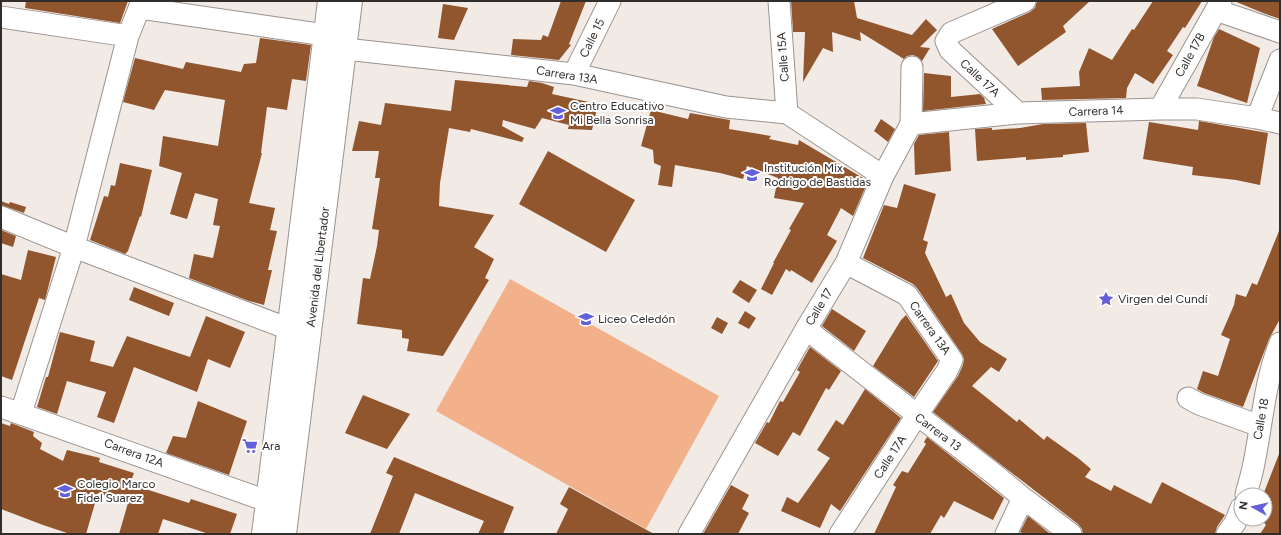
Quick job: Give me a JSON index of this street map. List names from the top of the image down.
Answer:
{
  "streets": {
    "main road": ["Avenida del Libertador"],
    "street": [
      "Calle 15",
      "Calle 17B",
      "Calle 15A",
      "Carrera 13A",
      "Calle 17A",
      "Carrera 14",
      "Calle 17",
      "Calle 18",
      "Carrera 13",
      "Carrera 12A"
    ]
  },
  "crossings": [
    ["Calle 15", "Carrera 13A"],
    ["Calle 17B", "Carrera 14"],
    ["Calle 15A", "Carrera 13A"],
    ["Carrera 13A", "Calle 17A"],
    ["Carrera 13A", "Avenida del Libertador"],
    ["Carrera 13A", "Calle 17"],
    ["Calle 17A", "Carrera 14"],
    ["Calle 17A", "Carrera 13"],
    ["Carrera 14", "Calle 17"],
    ["Avenida del Libertador", "Carrera 12A"],
    ["Calle 17", "Carrera 13"]
  ],
  "places": {
    "school or university": [
      "Centro Educativo Mi Bella Sonrisa",
      "Institución Mix Rodrigo de Bastidas",
      "Liceo Celedón",
      "Colegio Marco Fidel Suarez"
    ],
    "place": ["Virgen del Cundí"],
    "supermarket": ["Ara"]
  },
  "north": "left"
}
